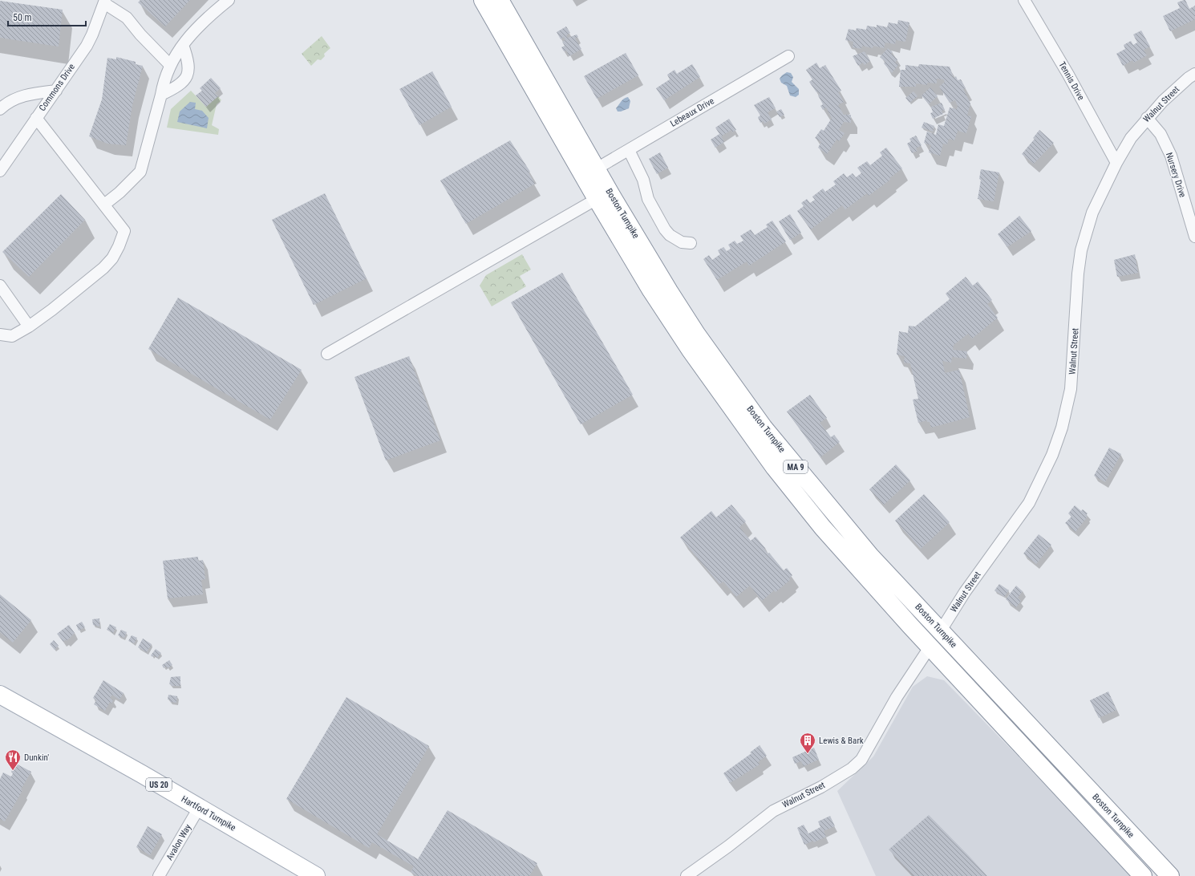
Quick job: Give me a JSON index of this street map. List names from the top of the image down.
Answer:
{
  "streets": {
    "main road": [
      "Boston Turnpike",
      "MA 9",
      "US 20",
      "Hartford Turnpike"
    ],
    "street": [
      "Tennis Drive",
      "Commons Drive",
      "Walnut Street",
      "Lebeaux Drive",
      "Nursery Drive",
      "Avalon Way"
    ]
  },
  "crossings": [
    ["Tennis Drive", "Walnut Street"],
    ["Walnut Street", "Nursery Drive"],
    ["Walnut Street", "Boston Turnpike"],
    ["Lebeaux Drive", "Boston Turnpike"],
    ["Hartford Turnpike", "Avalon Way"]
  ],
  "places": {
    "building": ["Lewis & Bark"],
    "restaurant": ["Dunkin'"]
  },
  "scale_bar": "50 m"
}
